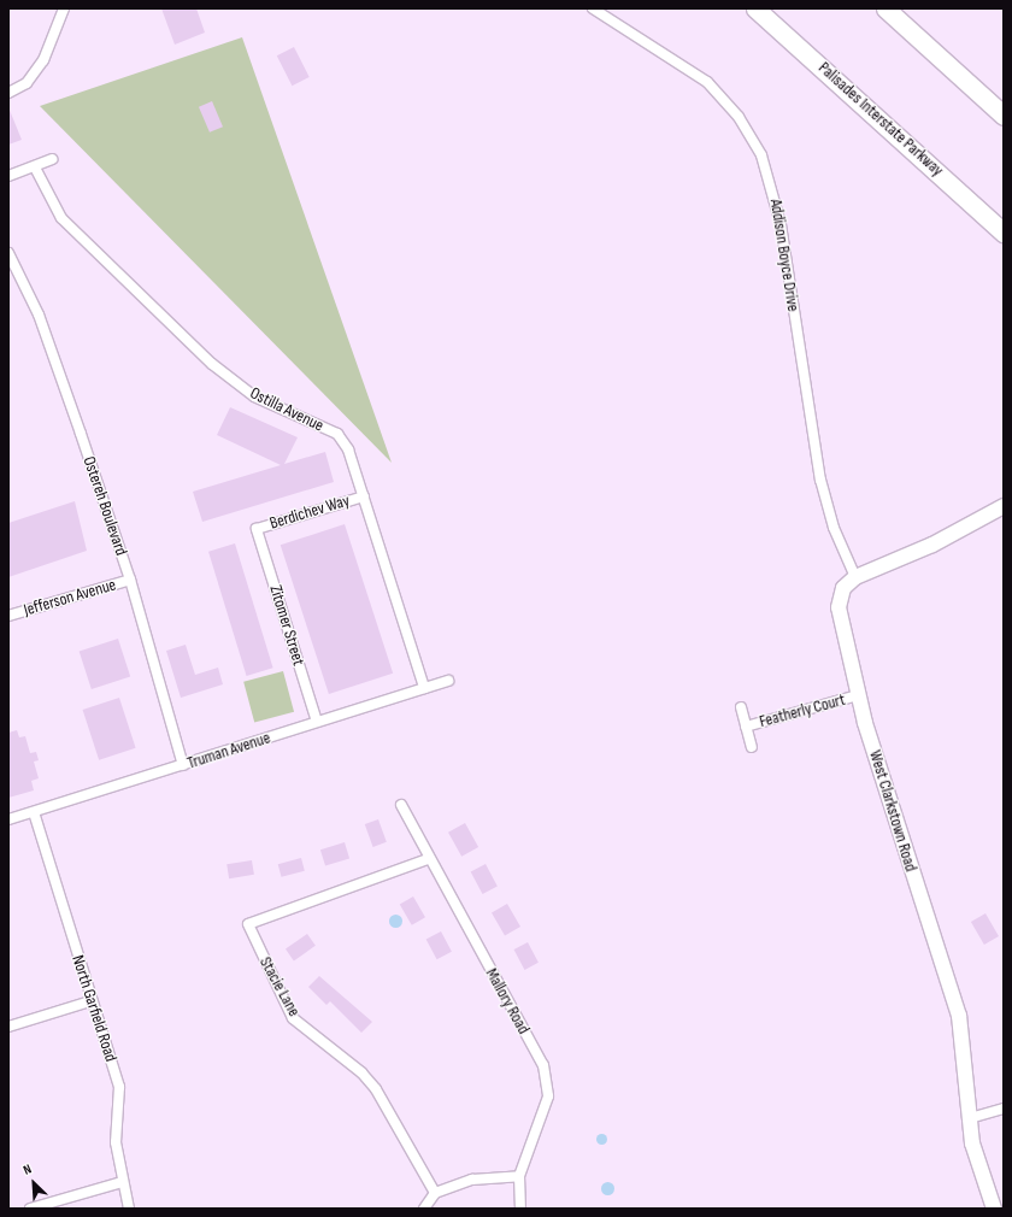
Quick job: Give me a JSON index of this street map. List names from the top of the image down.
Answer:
{
  "streets": {
    "highway": ["Palisades Interstate Parkway"],
    "street": [
      "Addison Boyce Drive",
      "Ostilla Avenue",
      "Ostereh Boulevard",
      "Berdichev Way",
      "Jefferson Avenue",
      "Zitomer Street",
      "Featherly Court",
      "Truman Avenue",
      "West Clarkstown Road",
      "Stacie Lane",
      "Mallory Road",
      "North Garfield Road"
    ]
  },
  "crossings": [
    ["Addison Boyce Drive", "West Clarkstown Road"],
    ["Ostilla Avenue", "Berdichev Way"],
    ["Ostilla Avenue", "Truman Avenue"],
    ["Ostereh Boulevard", "Jefferson Avenue"],
    ["Ostereh Boulevard", "Truman Avenue"],
    ["Berdichev Way", "Zitomer Street"],
    ["Zitomer Street", "Truman Avenue"],
    ["Featherly Court", "West Clarkstown Road"],
    ["Truman Avenue", "North Garfield Road"],
    ["Stacie Lane", "Mallory Road"]
  ],
  "north": "top left"
}
